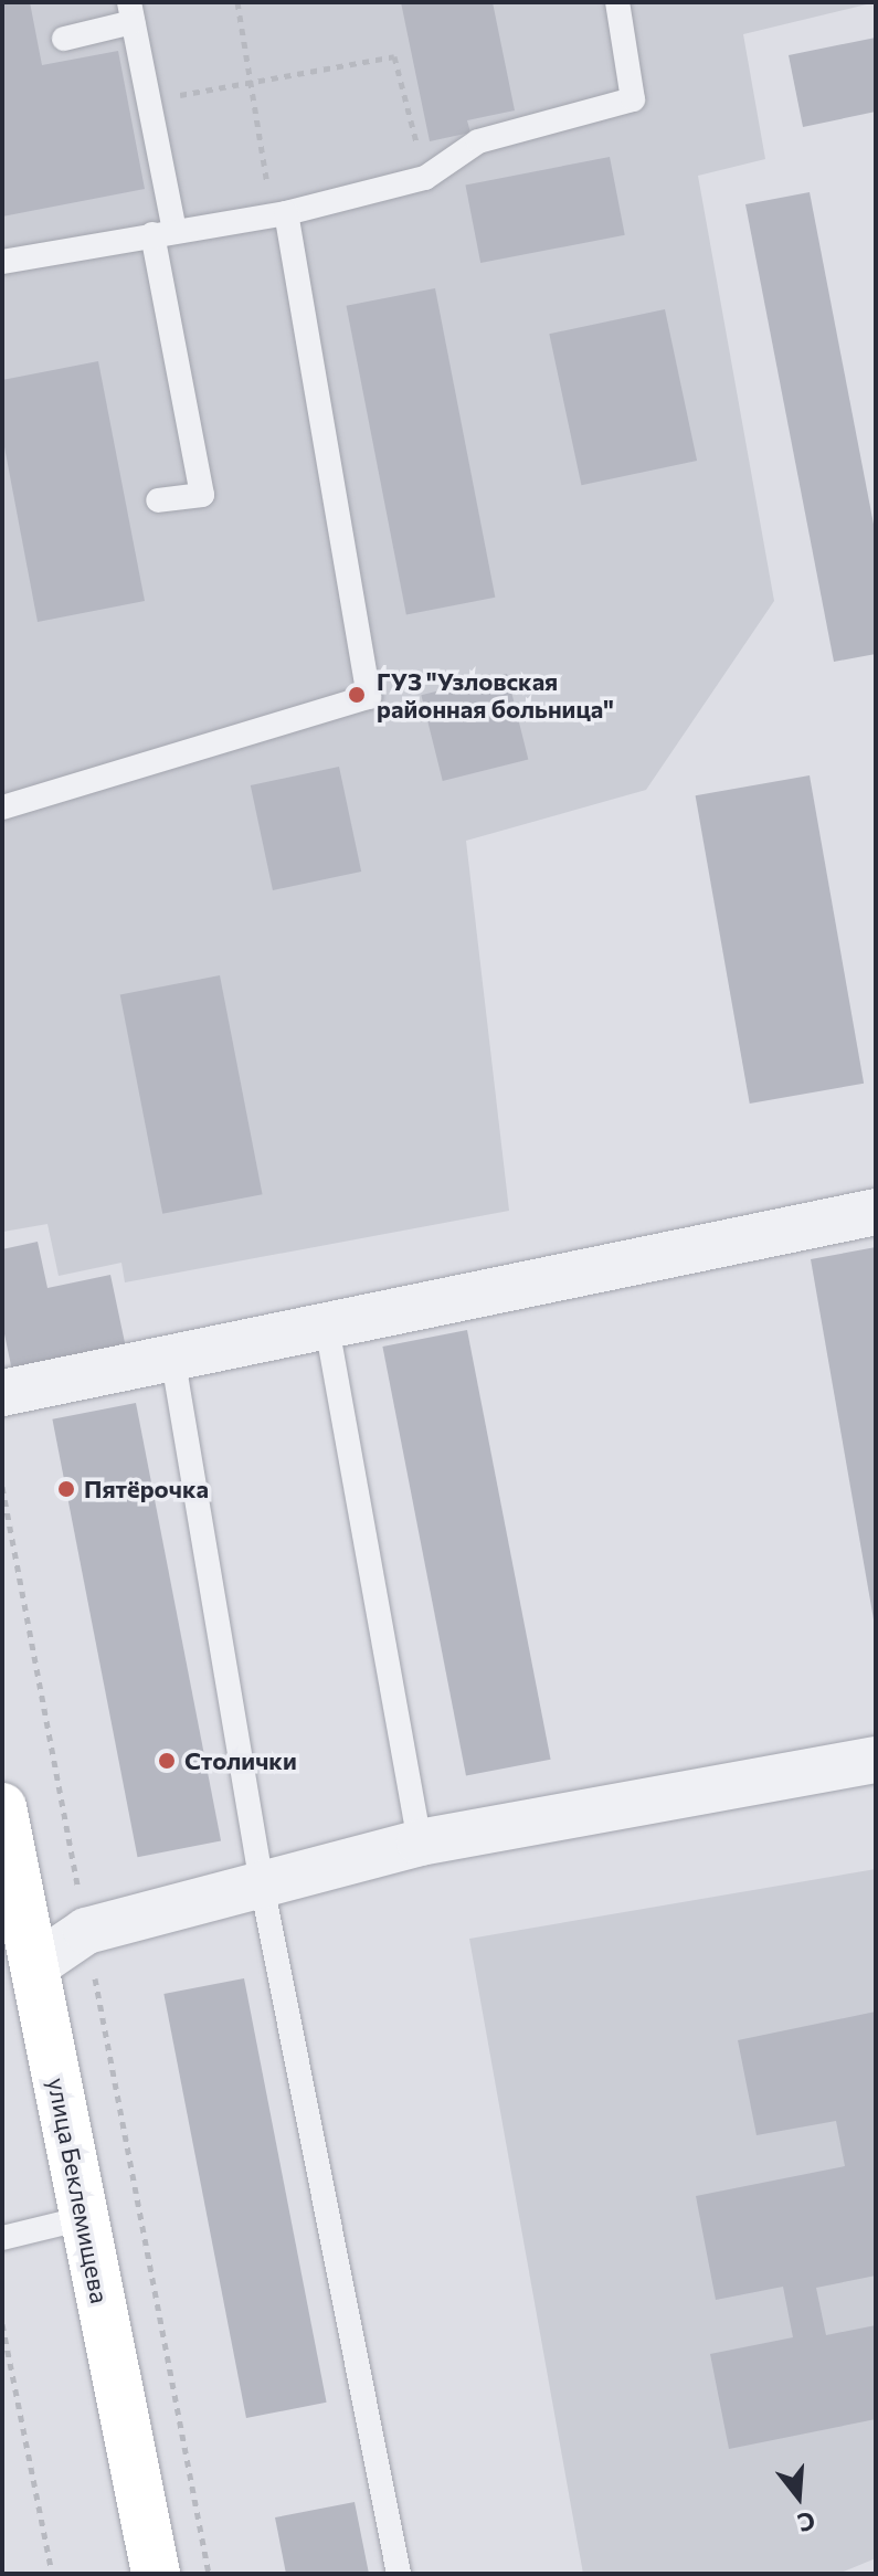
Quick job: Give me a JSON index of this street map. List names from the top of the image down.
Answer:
{
  "streets": {
    "main road": ["улица Беклемищева"]
  },
  "places": ["ГУЗ \"Узловская районная больница\"", "Пятёрочка", "Столички"],
  "north": "bottom"
}
